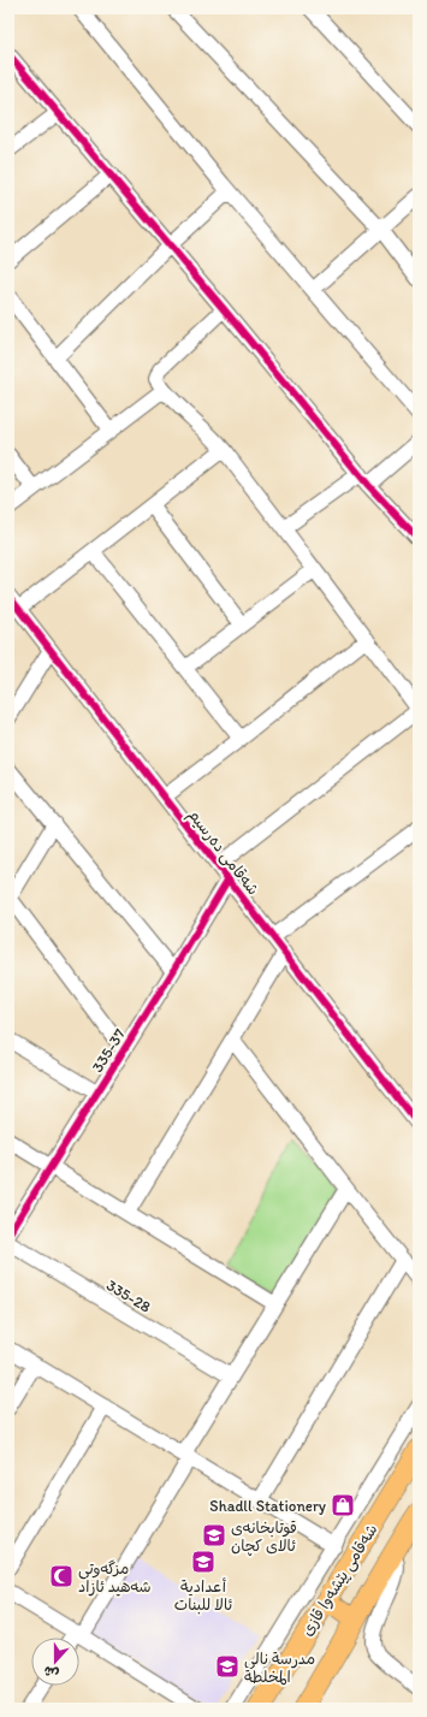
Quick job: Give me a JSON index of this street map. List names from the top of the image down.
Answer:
{
  "streets": {
    "highway": ["شەقامی پێشەوا قازی"],
    "street": ["شەقامی دەرسیم", "335-37", "335-28"]
  },
  "crossings": [
    ["شەقامی دەرسیم", "335-37"]
  ],
  "places": {
    "shop": ["Shadll Stationery"],
    "school or university": ["قوتابخانەی ئالای کچان", "أعدادية ئالا للبنات", "مدرسة نالي المخلطة"],
    "mosque": ["مزگەوتی شەهید ئازاد"]
  },
  "north": "bottom"
}
